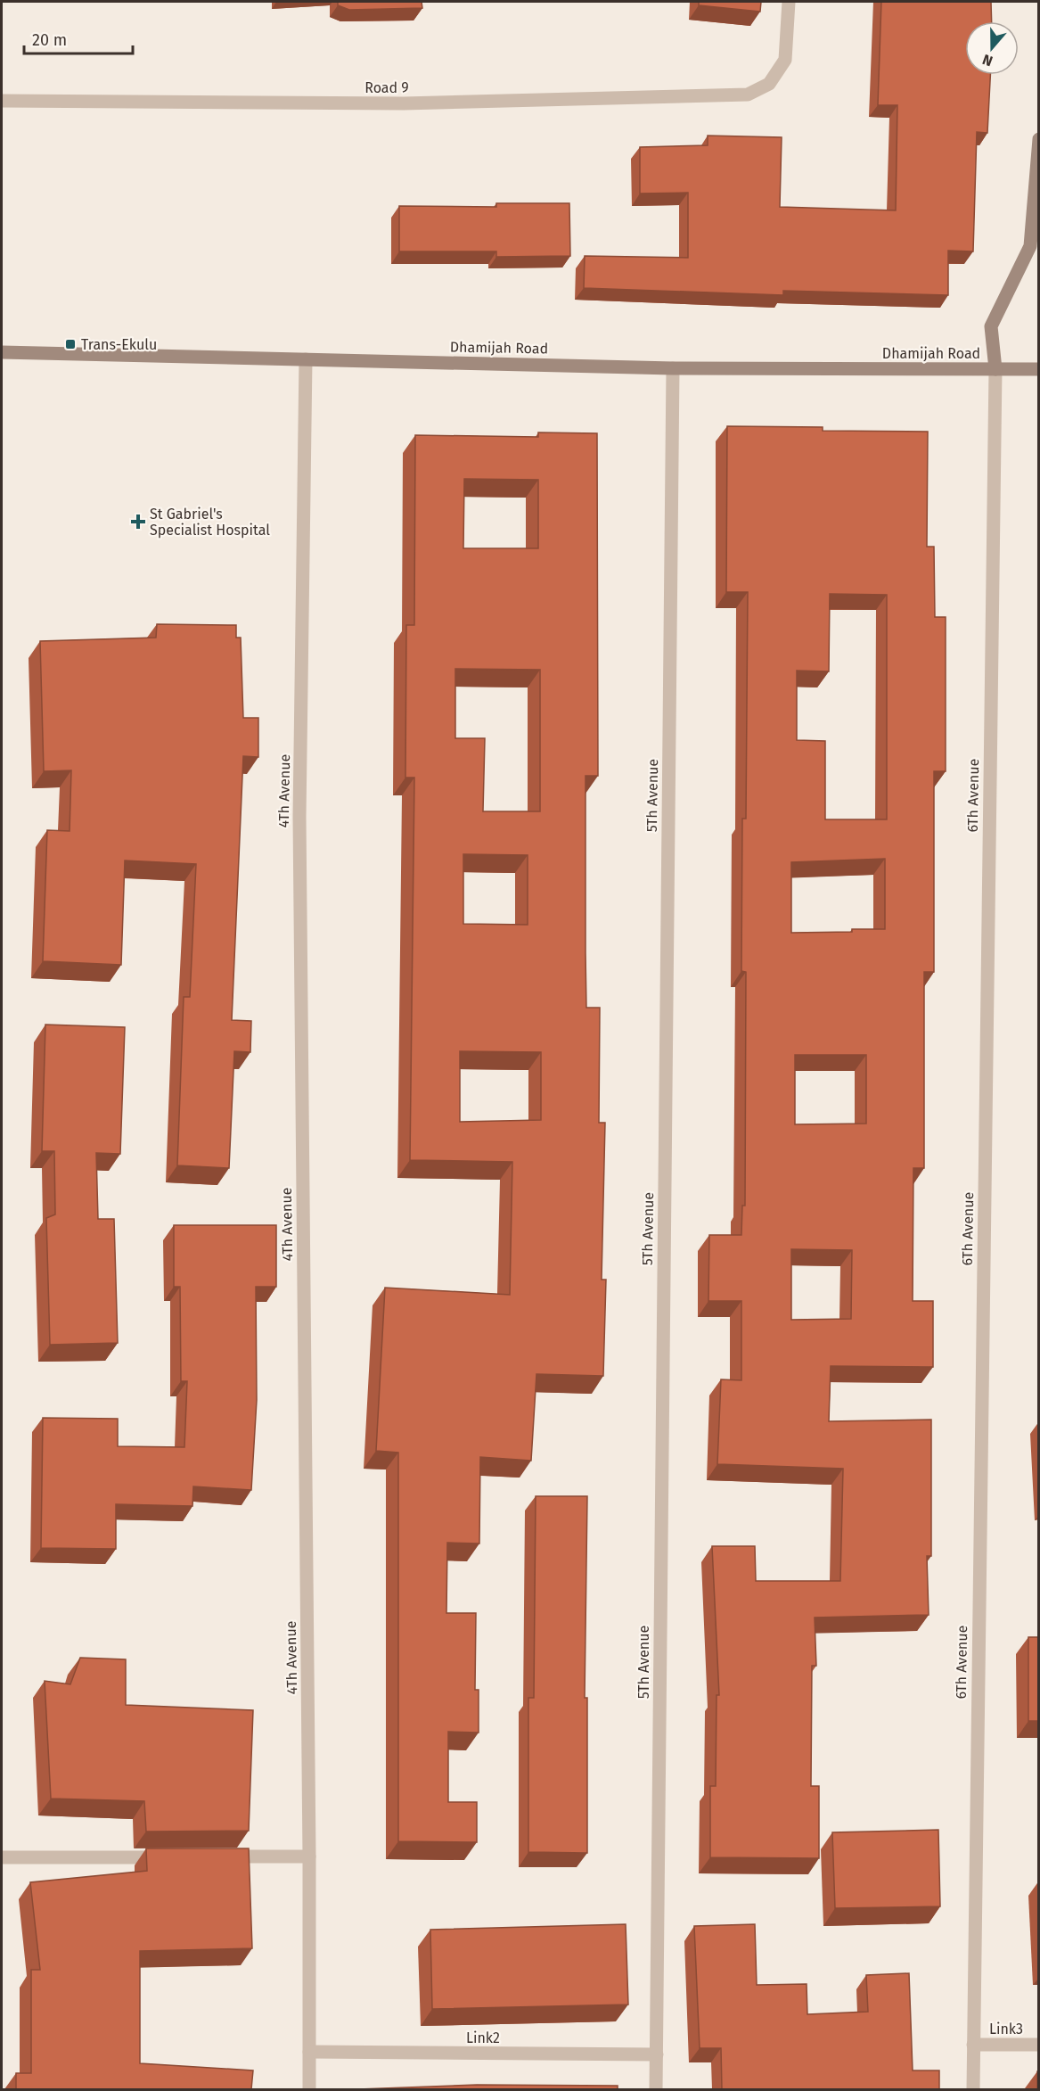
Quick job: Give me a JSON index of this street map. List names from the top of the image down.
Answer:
{
  "streets": {
    "main road": ["Dhamijah Road"],
    "street": [
      "Road 9",
      "4Th Avenue",
      "5Th Avenue",
      "6Th Avenue",
      "Link3",
      "Link2"
    ]
  },
  "crossings": [
    ["Dhamijah Road", "4Th Avenue"],
    ["Dhamijah Road", "5Th Avenue"],
    ["Dhamijah Road", "6Th Avenue"],
    ["4Th Avenue", "Link2"],
    ["5Th Avenue", "Link2"],
    ["6Th Avenue", "Link3"]
  ],
  "places": {
    "transit": ["Trans-Ekulu"],
    "health": ["St Gabriel's Specialist Hospital"]
  },
  "scale_bar": "20 m",
  "north": "bottom"
}
